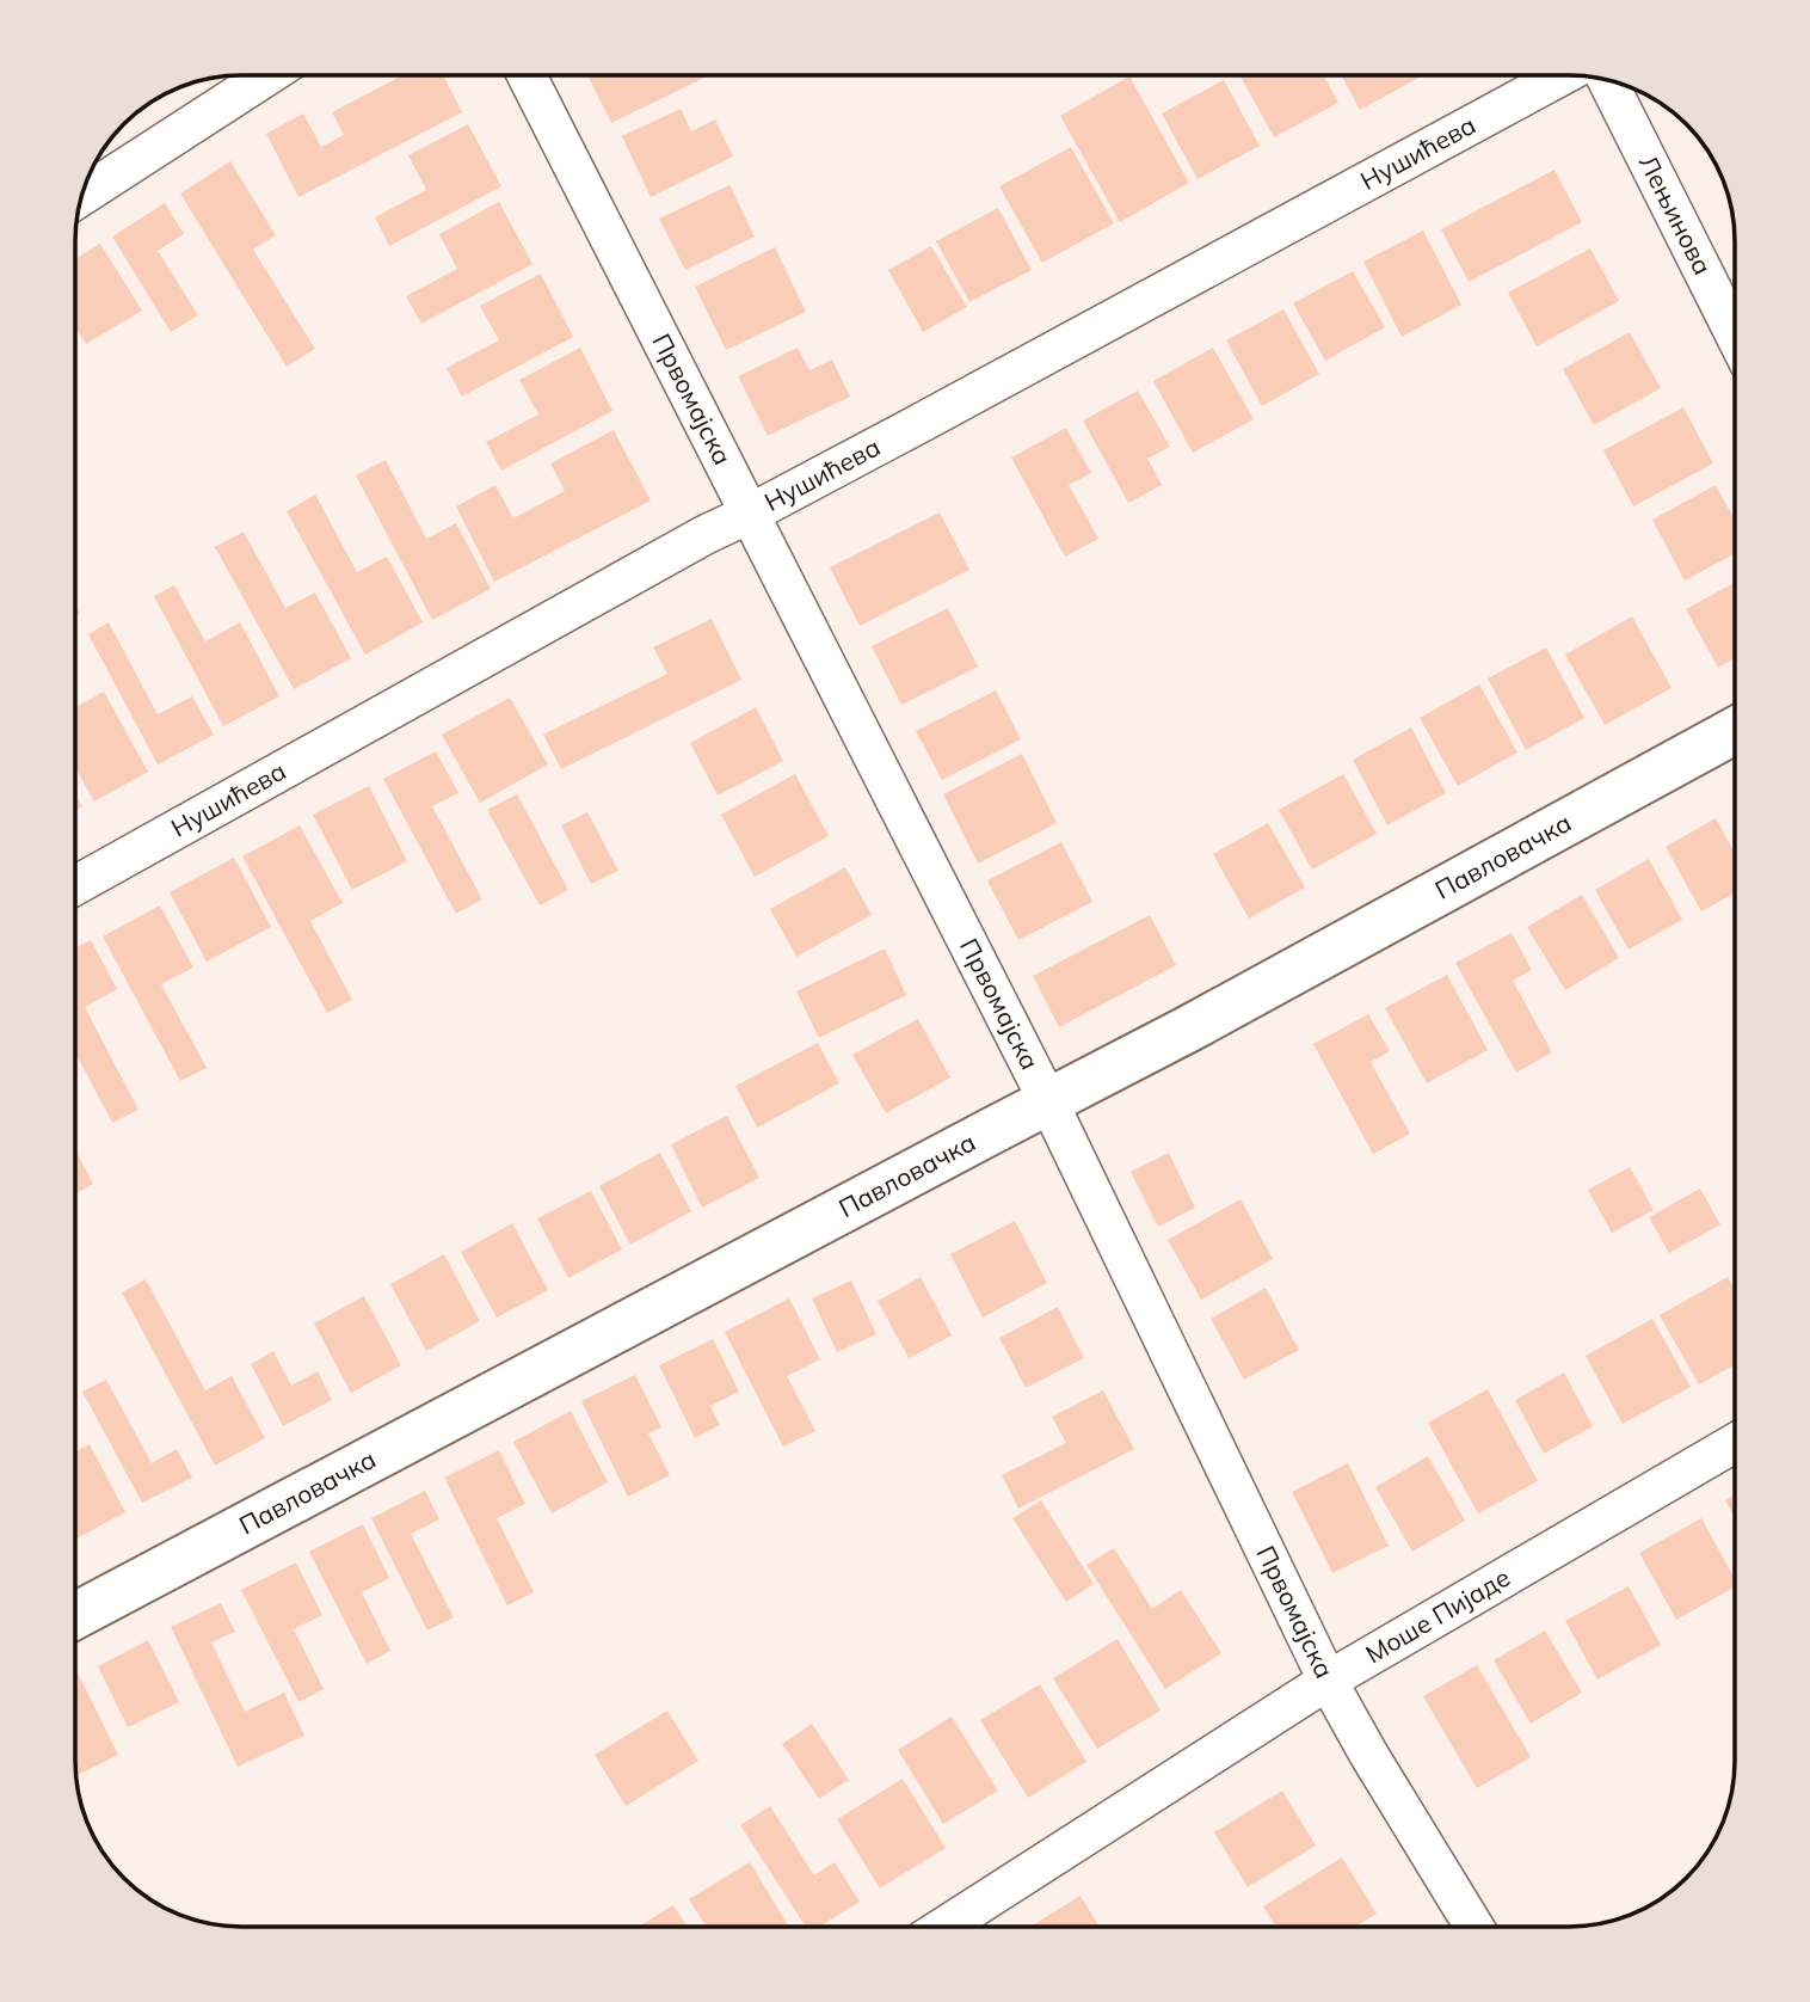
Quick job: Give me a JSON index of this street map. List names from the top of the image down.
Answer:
{
  "streets": {
    "street": [
      "Нушићева",
      "Лењинова",
      "Првомајска",
      "Павловачка",
      "Моше Пијаде"
    ]
  },
  "crossings": [
    ["Нушићева", "Првомајска"],
    ["Првомајска", "Павловачка"],
    ["Првомајска", "Моше Пијаде"]
  ]
}
